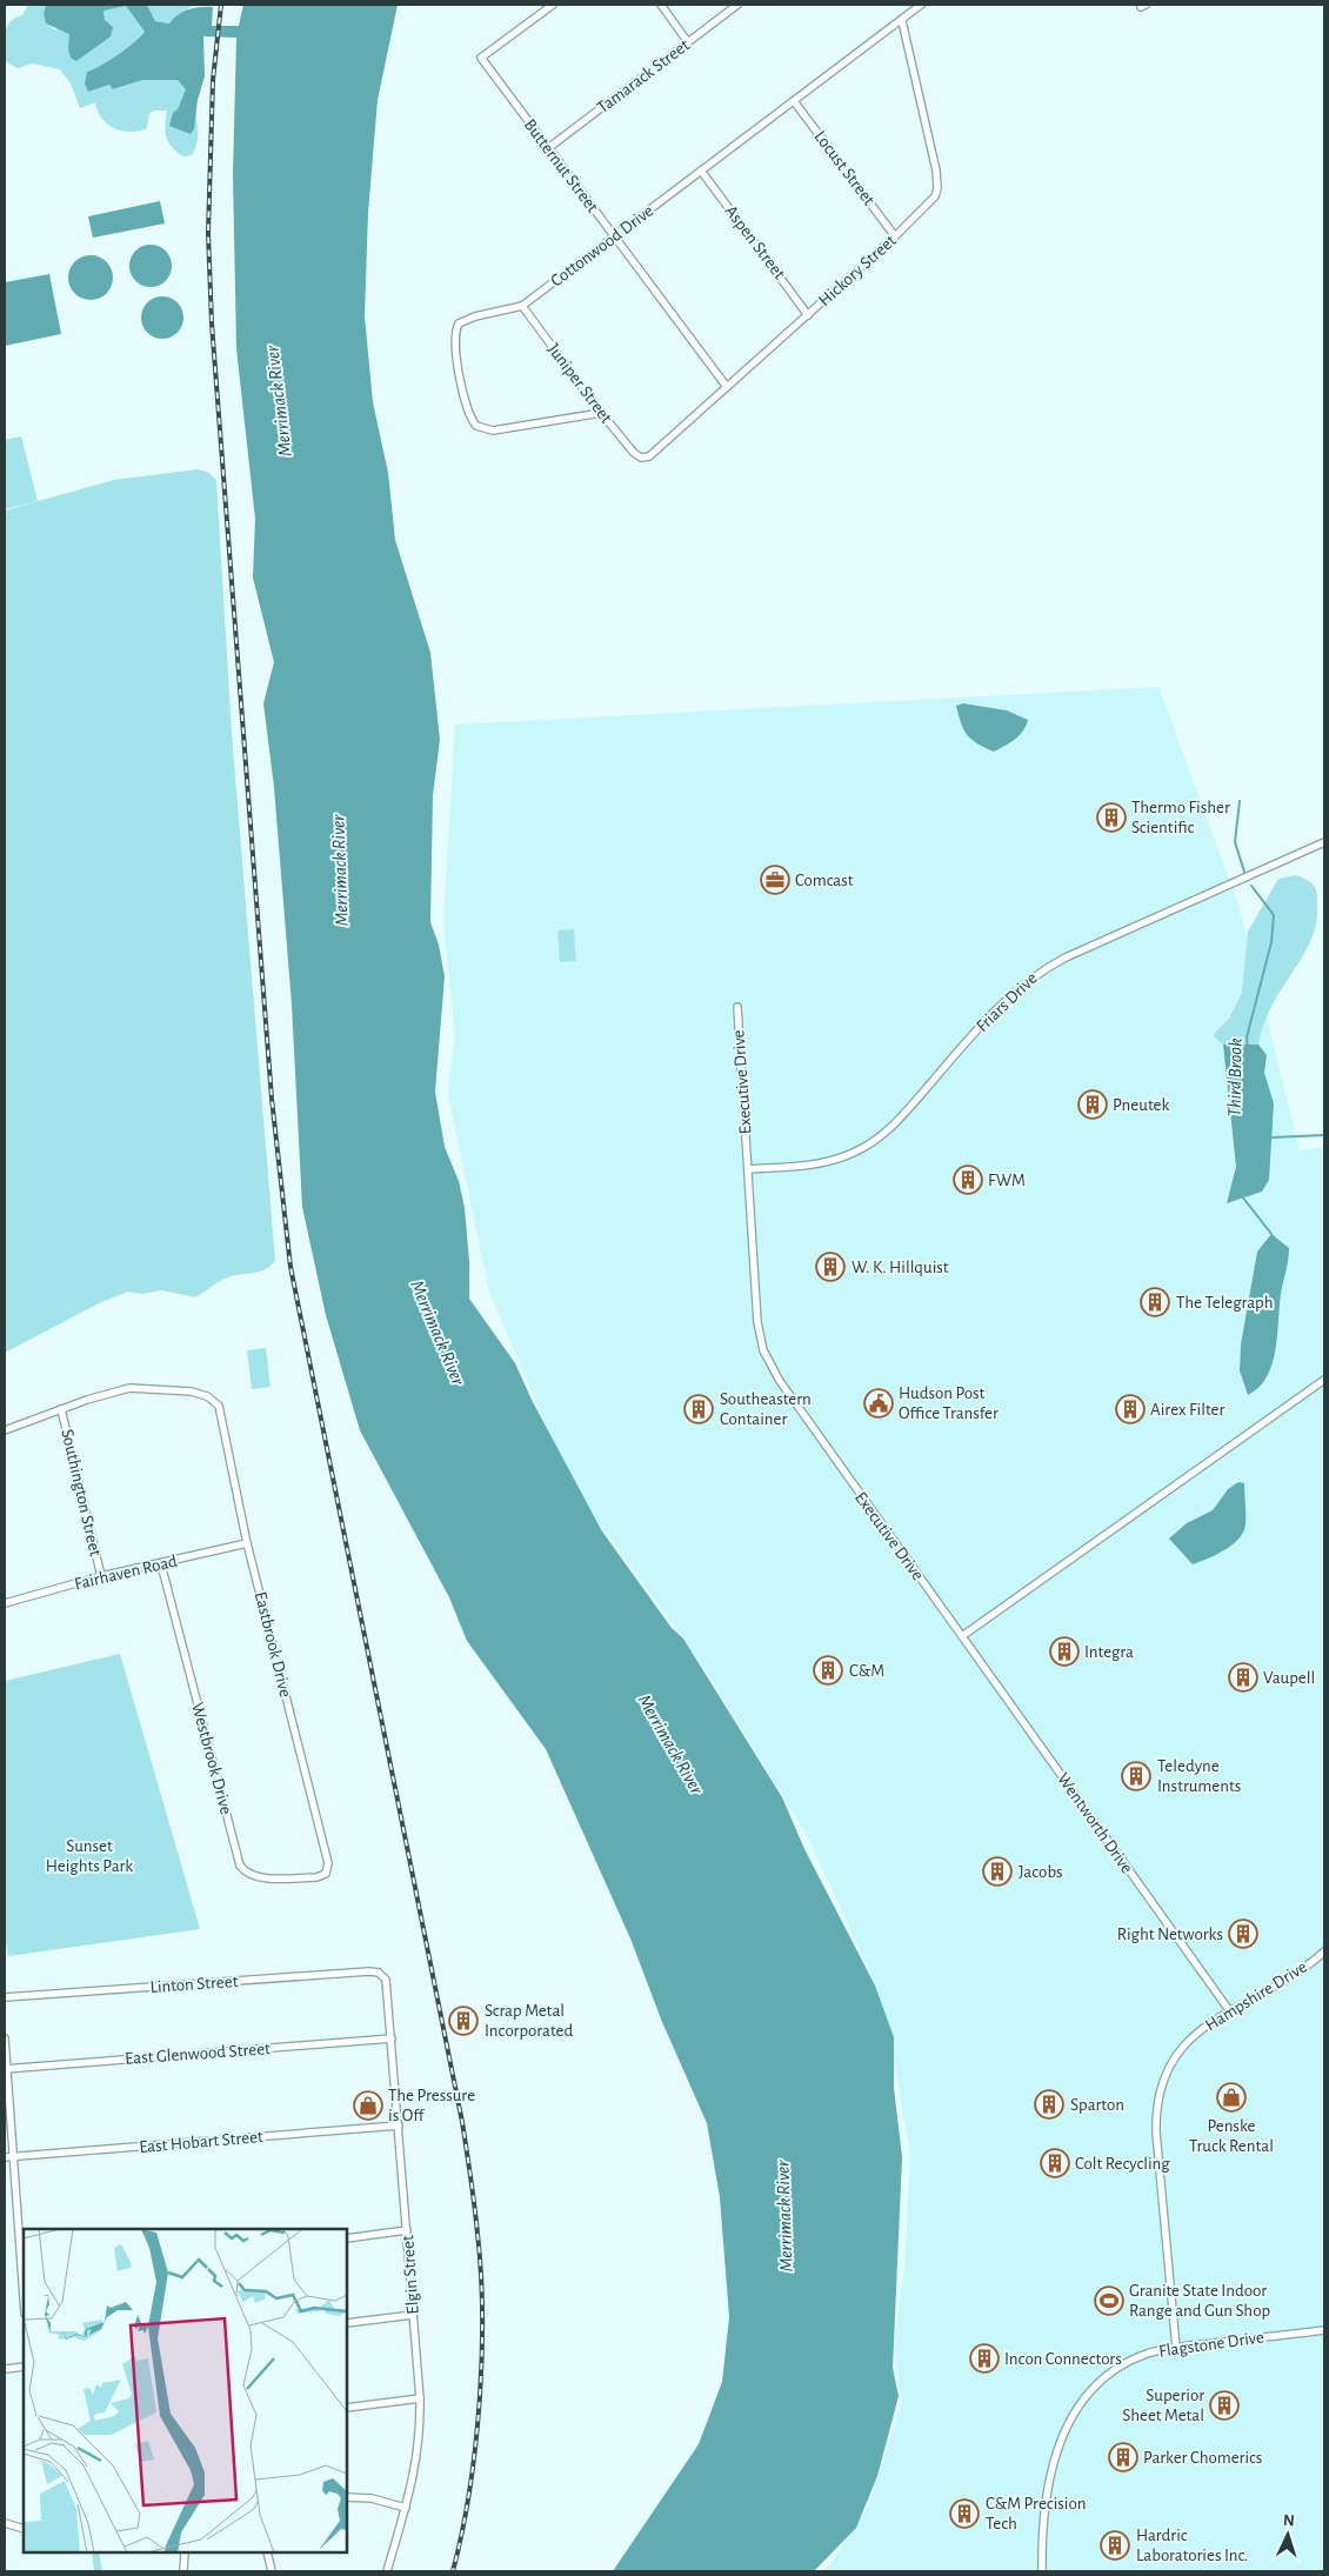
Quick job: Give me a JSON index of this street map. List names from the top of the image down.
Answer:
{
  "streets": {
    "street": [
      "Tamarack Street",
      "Butternut Street",
      "Locust Street",
      "Aspen Street",
      "Cottonwood Drive",
      "Hickory Street",
      "Juniper Street",
      "Friars Drive",
      "Executive Drive",
      "Southington Street",
      "Fairhaven Road",
      "Eastbrook Drive",
      "Westbrook Drive",
      "Wentworth Drive",
      "Linton Street",
      "Hampshire Drive",
      "East Glenwood Street",
      "East Hobart Street",
      "Elgin Street",
      "Flagstone Drive"
    ]
  },
  "crossings": [
    ["Tamarack Street", "Butternut Street"],
    ["Butternut Street", "Cottonwood Drive"],
    ["Butternut Street", "Hickory Street"],
    ["Locust Street", "Cottonwood Drive"],
    ["Locust Street", "Hickory Street"],
    ["Aspen Street", "Cottonwood Drive"],
    ["Aspen Street", "Hickory Street"],
    ["Cottonwood Drive", "Hickory Street"],
    ["Cottonwood Drive", "Juniper Street"],
    ["Hickory Street", "Juniper Street"],
    ["Friars Drive", "Executive Drive"],
    ["Executive Drive", "Wentworth Drive"],
    ["Southington Street", "Fairhaven Road"],
    ["Southington Street", "Eastbrook Drive"],
    ["Fairhaven Road", "Eastbrook Drive"],
    ["Fairhaven Road", "Westbrook Drive"],
    ["Eastbrook Drive", "Westbrook Drive"],
    ["Wentworth Drive", "Hampshire Drive"],
    ["Linton Street", "Elgin Street"],
    ["Hampshire Drive", "Flagstone Drive"],
    ["East Glenwood Street", "Elgin Street"],
    ["East Hobart Street", "Elgin Street"]
  ],
  "water": ["Merrimack River", "Third Brook"],
  "parks": ["Sunset Heights Park"],
  "places": {
    "building": [
      "Thermo Fisher Scientific",
      "Pneutek",
      "FWM",
      "W. K. Hillquist",
      "The Telegraph",
      "Southeastern Container",
      "Airex Filter",
      "Integra",
      "C&M",
      "Vaupell",
      "Teledyne Instruments",
      "Jacobs",
      "Right Networks",
      "Scrap Metal Incorporated",
      "Sparton",
      "Colt Recycling",
      "Incon Connectors",
      "Superior Sheet Metal",
      "Parker Chomerics",
      "C&M Precision Tech",
      "Hardric Laboratories Inc."
    ],
    "office": ["Comcast"],
    "public building": ["Hudson Post Office Transfer"],
    "shop": ["Penske Truck Rental", "The Pressure is Off"],
    "sports": ["Granite State Indoor Range and Gun Shop"]
  },
  "north": "top"
}
